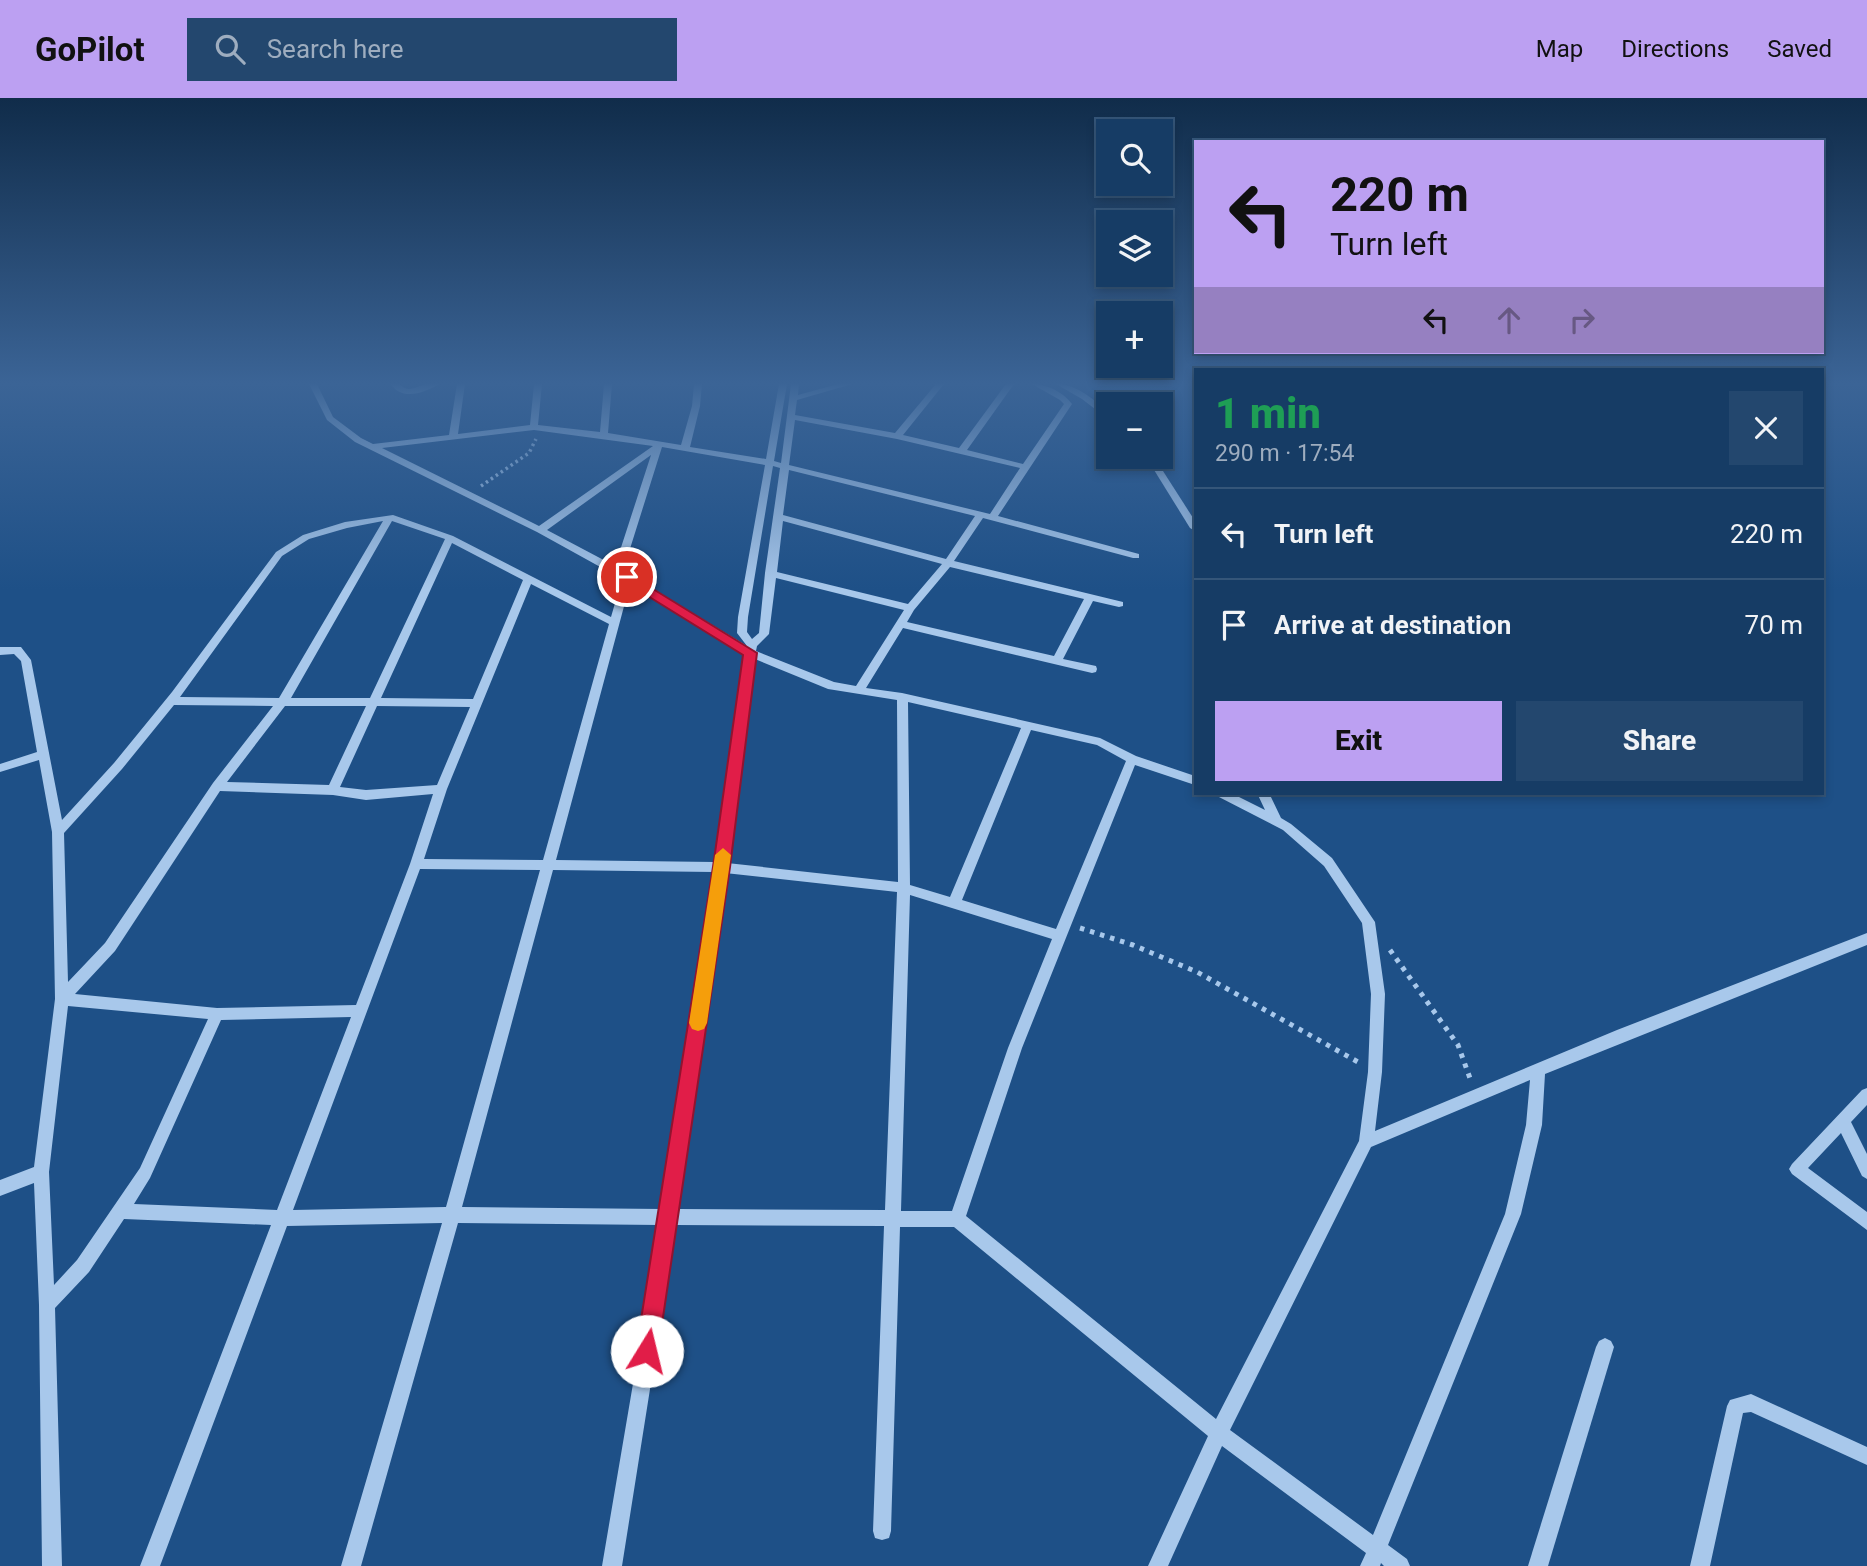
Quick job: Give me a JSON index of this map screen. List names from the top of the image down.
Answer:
{
  "page": {
    "header": "GoPilot",
    "search": "Search here",
    "nav": ["Map", "Directions", "Saved"],
    "map_buttons": ["+", "−"],
    "turn": ["220 m", "Turn left"],
    "heading": ["1 min", "290 m · 17:54"],
    "list": [
      {
        "name": "Turn left",
        "value": "220 m"
      },
      {
        "name": "Arrive at destination",
        "value": "70 m"
      }
    ],
    "buttons": ["Exit", "Share"]
  }
}
